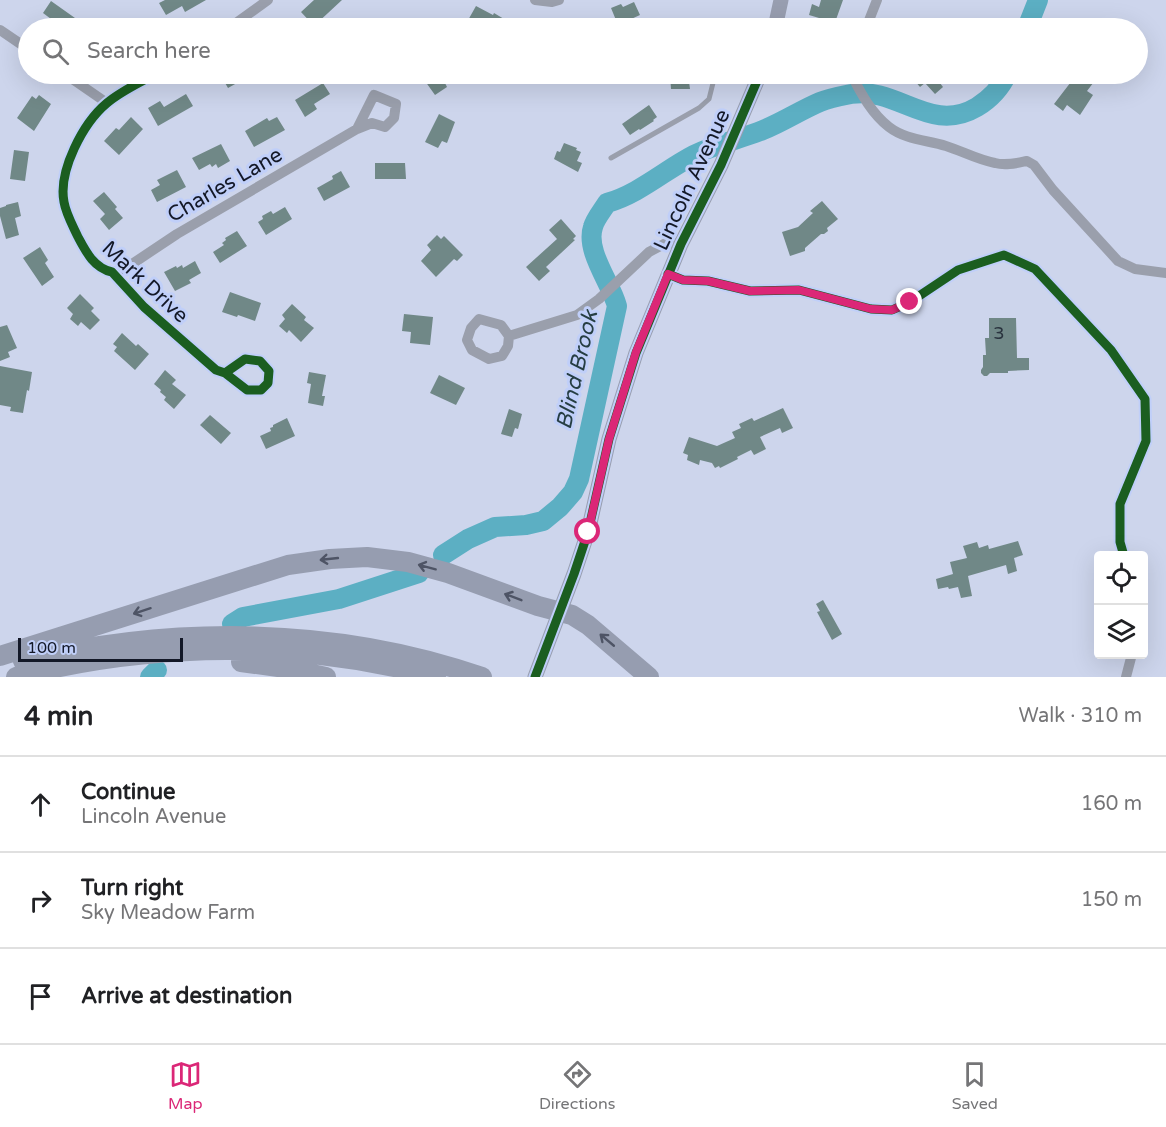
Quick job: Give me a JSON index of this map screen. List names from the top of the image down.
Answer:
{
  "streets": {
    "street": ["Lincoln Avenue", "Charles Lane", "Mark Drive"]
  },
  "crossings": [
    ["Charles Lane", "Mark Drive"]
  ],
  "water": ["Blind Brook"],
  "house_numbers": ["3"],
  "scale_bar": "100 m",
  "page": {
    "search": "Search here",
    "scale": "100 m",
    "heading": ["4 min", "Walk · 310 m"],
    "list": [
      ["Continue", "Lincoln Avenue", "160 m"],
      ["Turn right", "Sky Meadow Farm", "150 m"],
      "Arrive at destination"
    ],
    "nav": ["Map", "Directions", "Saved"]
  }
}
